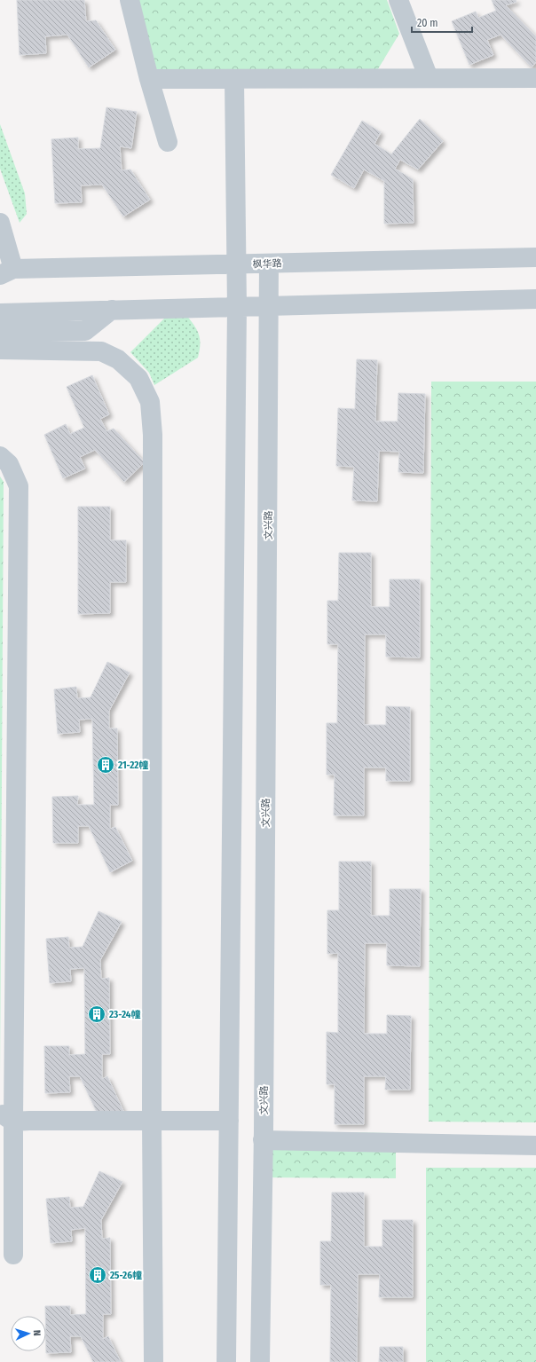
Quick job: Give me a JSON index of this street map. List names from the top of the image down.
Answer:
{
  "streets": {
    "street": ["枫华路", "文兴路"]
  },
  "crossings": [
    ["枫华路", "文兴路"]
  ],
  "places": {
    "building": ["21-22幢", "23-24幢", "25-26幢"]
  },
  "scale_bar": "20 m",
  "north": "right"
}
